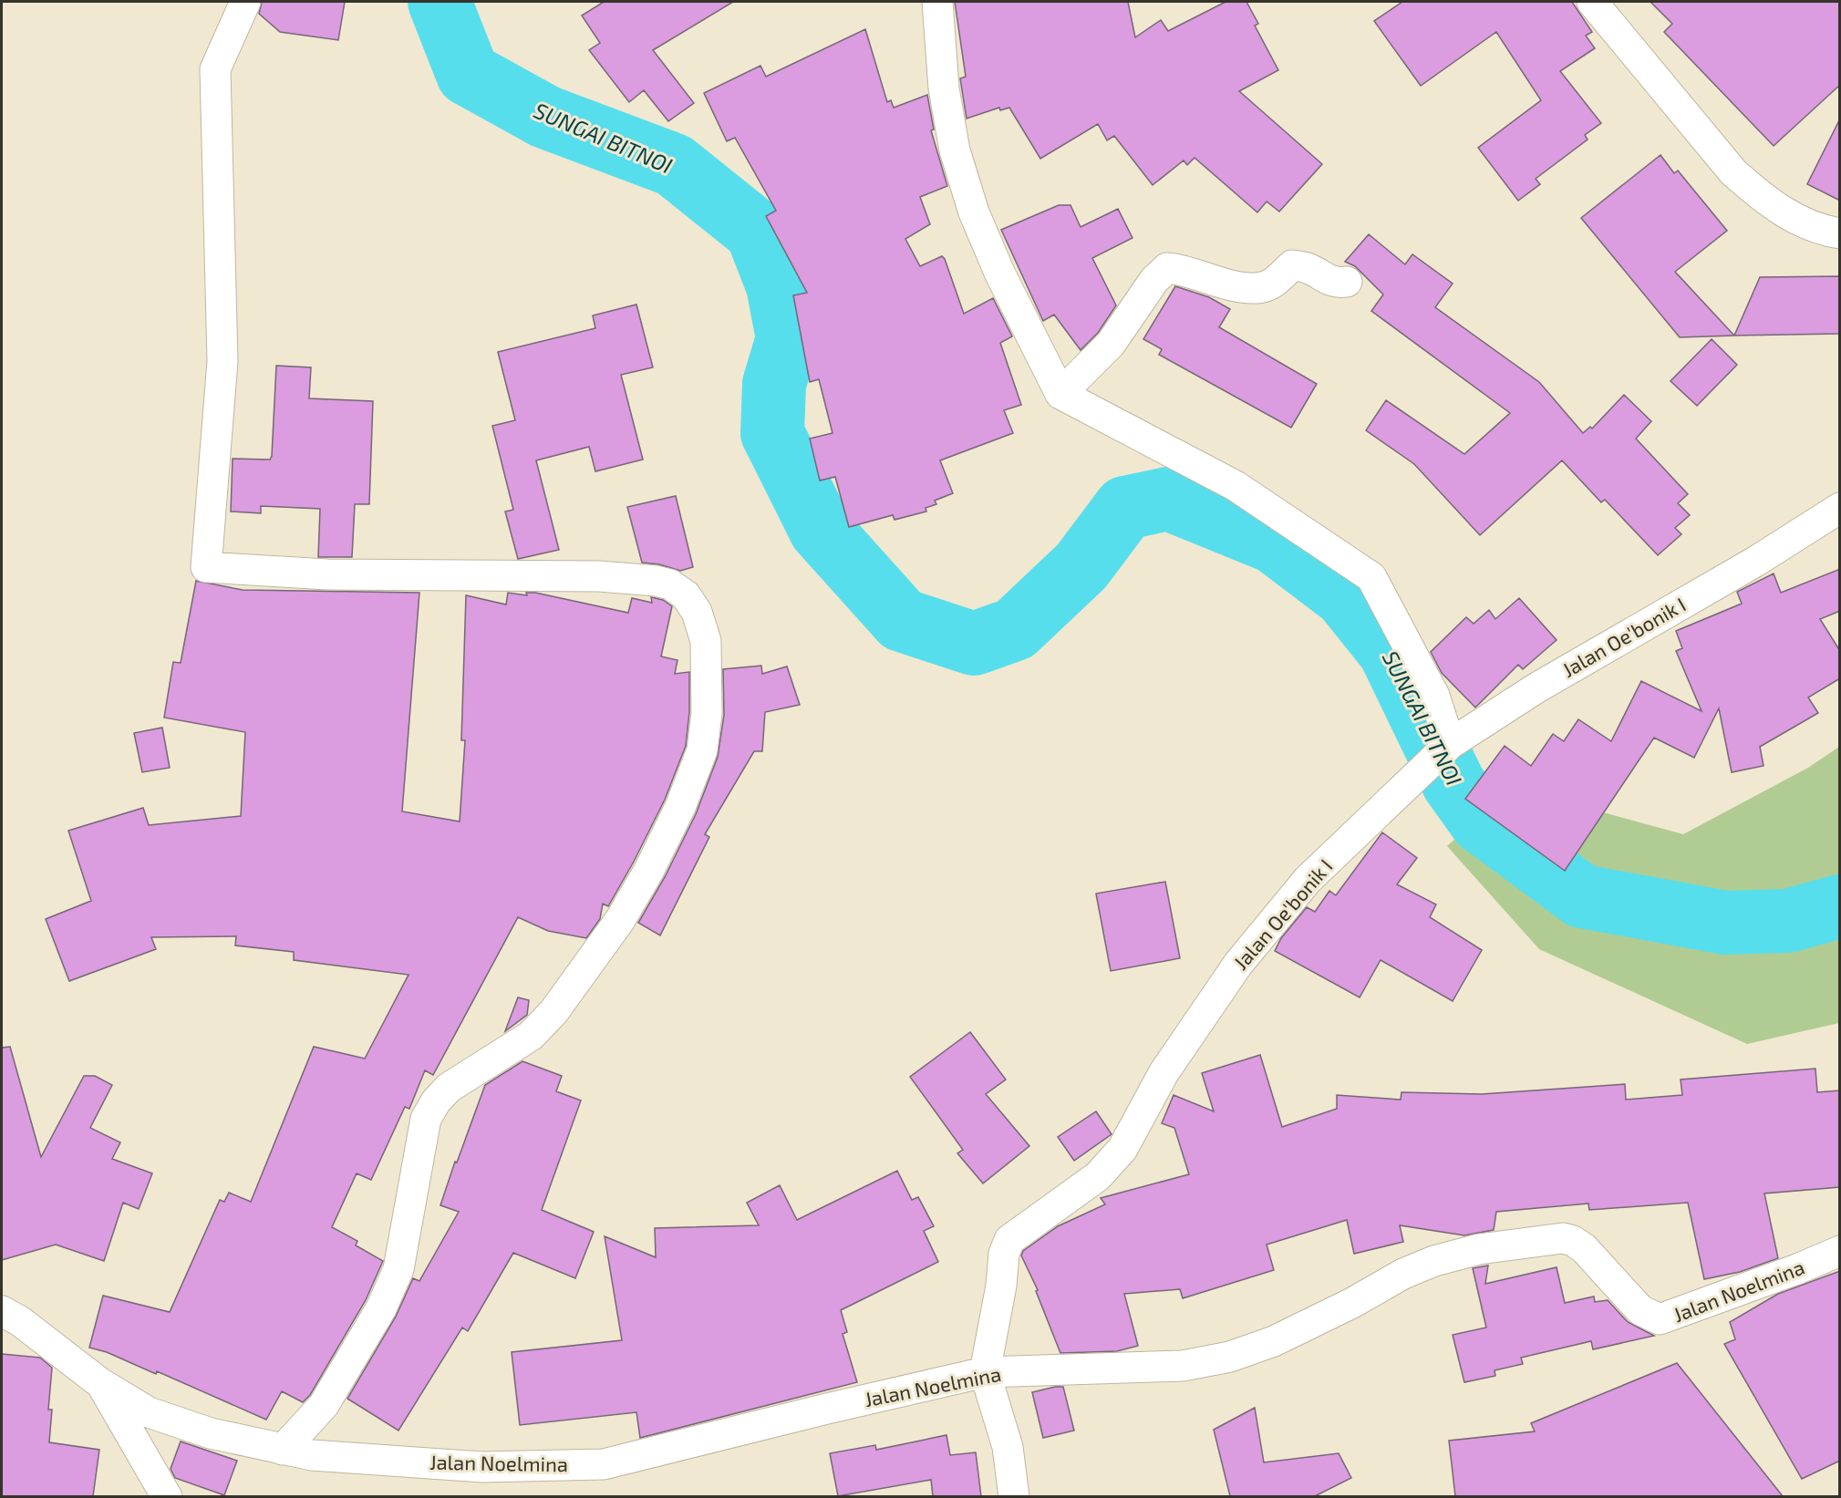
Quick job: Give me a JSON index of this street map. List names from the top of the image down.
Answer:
{
  "streets": {
    "street": ["Jalan Oe'bonik I", "Jalan Noelmina"]
  },
  "crossings": [
    ["Jalan Oe'bonik I", "Jalan Noelmina"]
  ],
  "water": ["SUNGAI BITNOI"]
}
